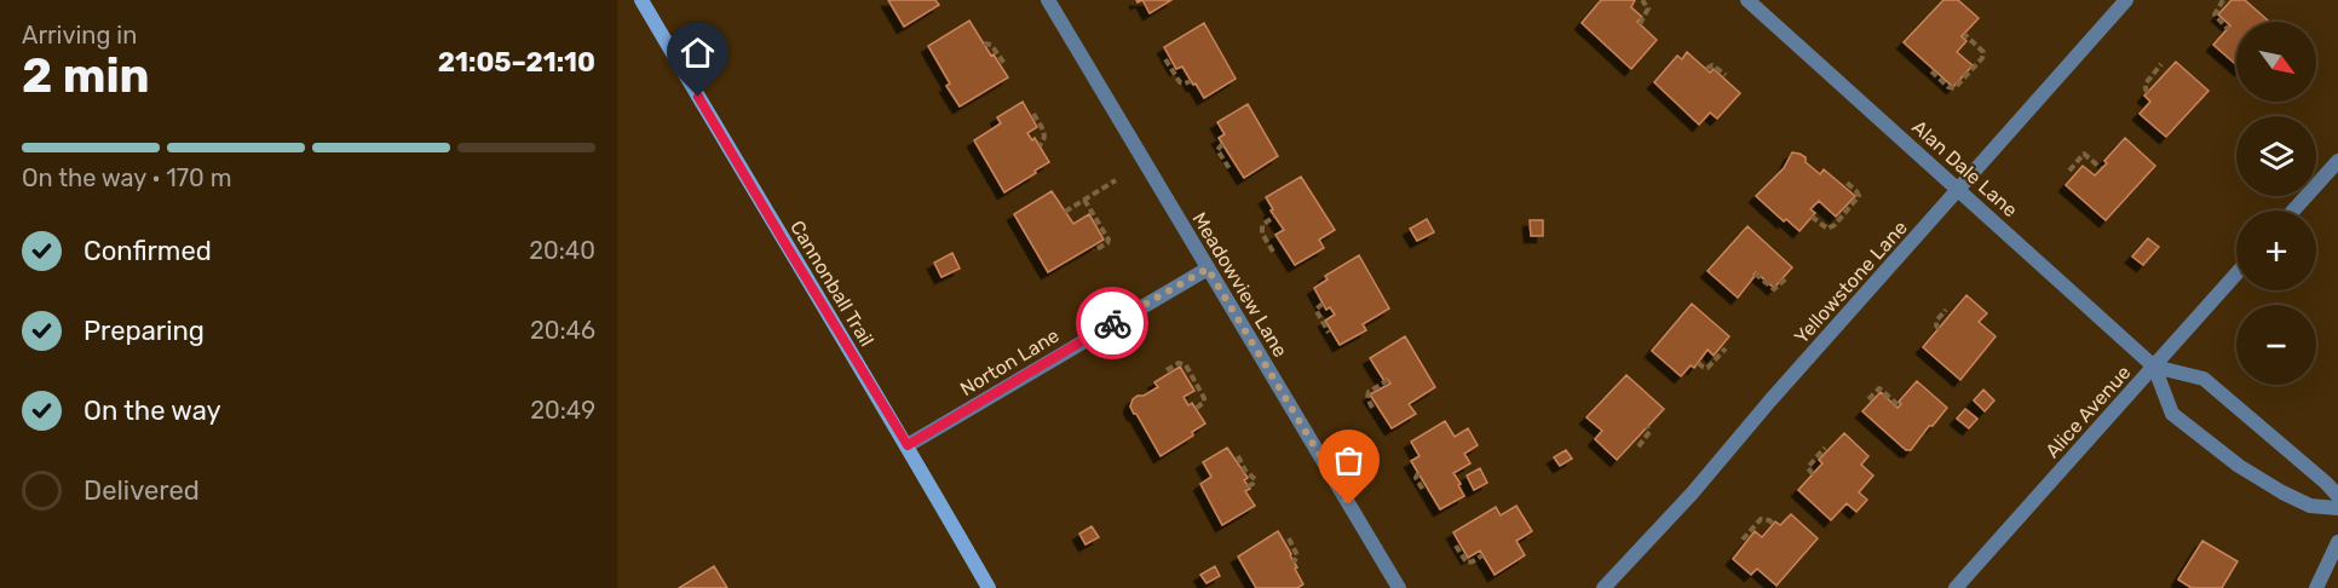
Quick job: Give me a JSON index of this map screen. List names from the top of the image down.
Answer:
{
  "streets": {
    "main road": ["Cannonball Trail"],
    "street": [
      "Alan Dale Lane",
      "Yellowstone Lane",
      "Meadowview Lane",
      "Norton Lane",
      "Alice Avenue"
    ]
  },
  "crossings": [
    ["Alan Dale Lane", "Yellowstone Lane"],
    ["Alan Dale Lane", "Alice Avenue"],
    ["Cannonball Trail", "Norton Lane"],
    ["Meadowview Lane", "Norton Lane"]
  ],
  "north": "bottom right",
  "page": {
    "heading": ["2 min", "Arriving in", "21:05–21:10"],
    "map_buttons": ["+", "−"],
    "bar": "On the way · 170 m",
    "list": [
      ["Confirmed", "20:40"],
      ["Preparing", "20:46"],
      ["On the way", "20:49"],
      "Delivered"
    ]
  }
}
